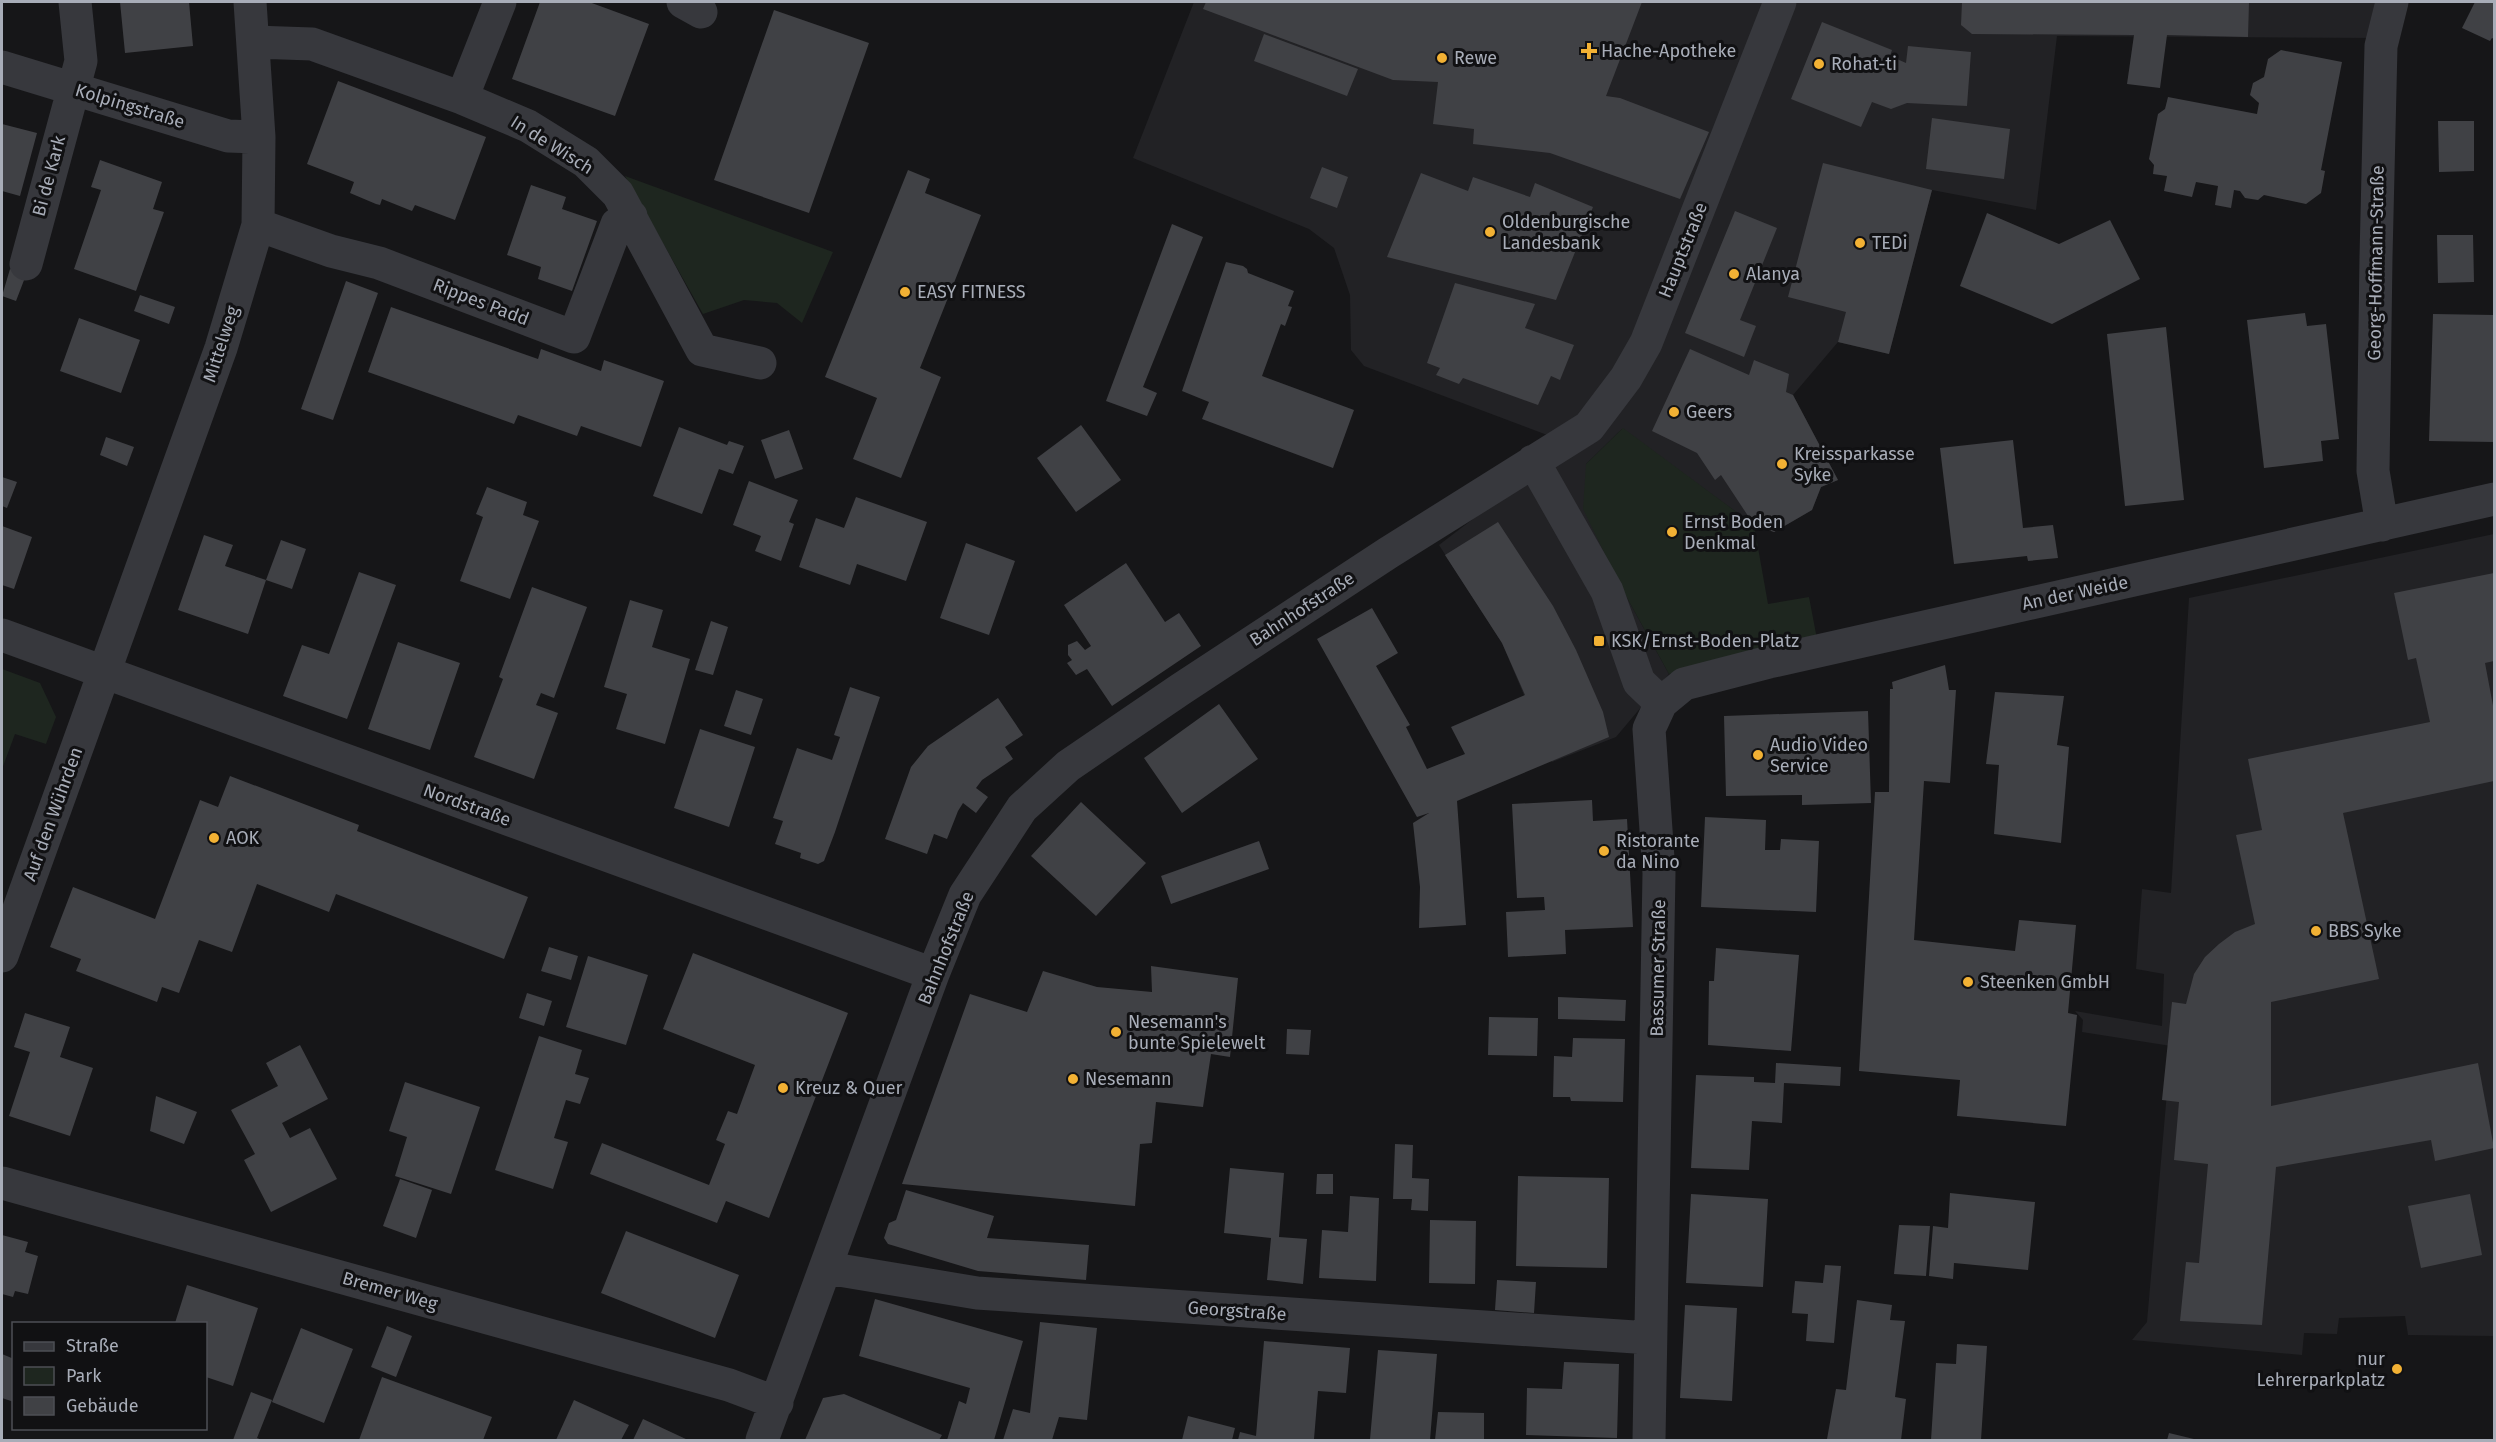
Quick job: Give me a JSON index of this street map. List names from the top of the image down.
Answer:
{
  "streets": {
    "street": [
      "Kolpingstraße",
      "In de Wisch",
      "Bi de Kark",
      "Hauptstraße",
      "Georg-Hoffmann-Straße",
      "Rippes Padd",
      "Mittelweg",
      "An der Weide",
      "Bahnhofstraße",
      "Nordstraße",
      "Auf den Wührden",
      "Bassumer Straße",
      "Bremer Weg",
      "Georgstraße"
    ]
  },
  "crossings": [
    ["Kolpingstraße", "Bi de Kark"],
    ["Kolpingstraße", "Mittelweg"],
    ["In de Wisch", "Rippes Padd"],
    ["In de Wisch", "Mittelweg"],
    ["Hauptstraße", "Bahnhofstraße"],
    ["Georg-Hoffmann-Straße", "An der Weide"],
    ["Rippes Padd", "Mittelweg"],
    ["Mittelweg", "Nordstraße"],
    ["Mittelweg", "Auf den Wührden"],
    ["An der Weide", "Bassumer Straße"],
    ["Bahnhofstraße", "Nordstraße"],
    ["Bahnhofstraße", "Bremer Weg"],
    ["Bahnhofstraße", "Georgstraße"],
    ["Nordstraße", "Auf den Wührden"],
    ["Bassumer Straße", "Georgstraße"]
  ],
  "places": {
    "health": ["Hache-Apotheke"],
    "other": [
      "Rewe",
      "Rohat-ti",
      "Oldenburgische Landesbank",
      "TEDi",
      "Alanya",
      "EASY FITNESS",
      "Geers",
      "Kreissparkasse Syke",
      "Ernst Boden Denkmal",
      "Audio Video Service",
      "AOK",
      "Ristorante da Nino",
      "BBS Syke",
      "Steenken GmbH",
      "Nesemann's bunte Spielewelt",
      "Nesemann",
      "Kreuz & Quer",
      "nur Lehrerparkplatz"
    ],
    "transit": ["KSK/Ernst-Boden-Platz"]
  },
  "legend": ["Straße", "Park", "Gebäude"]
}
